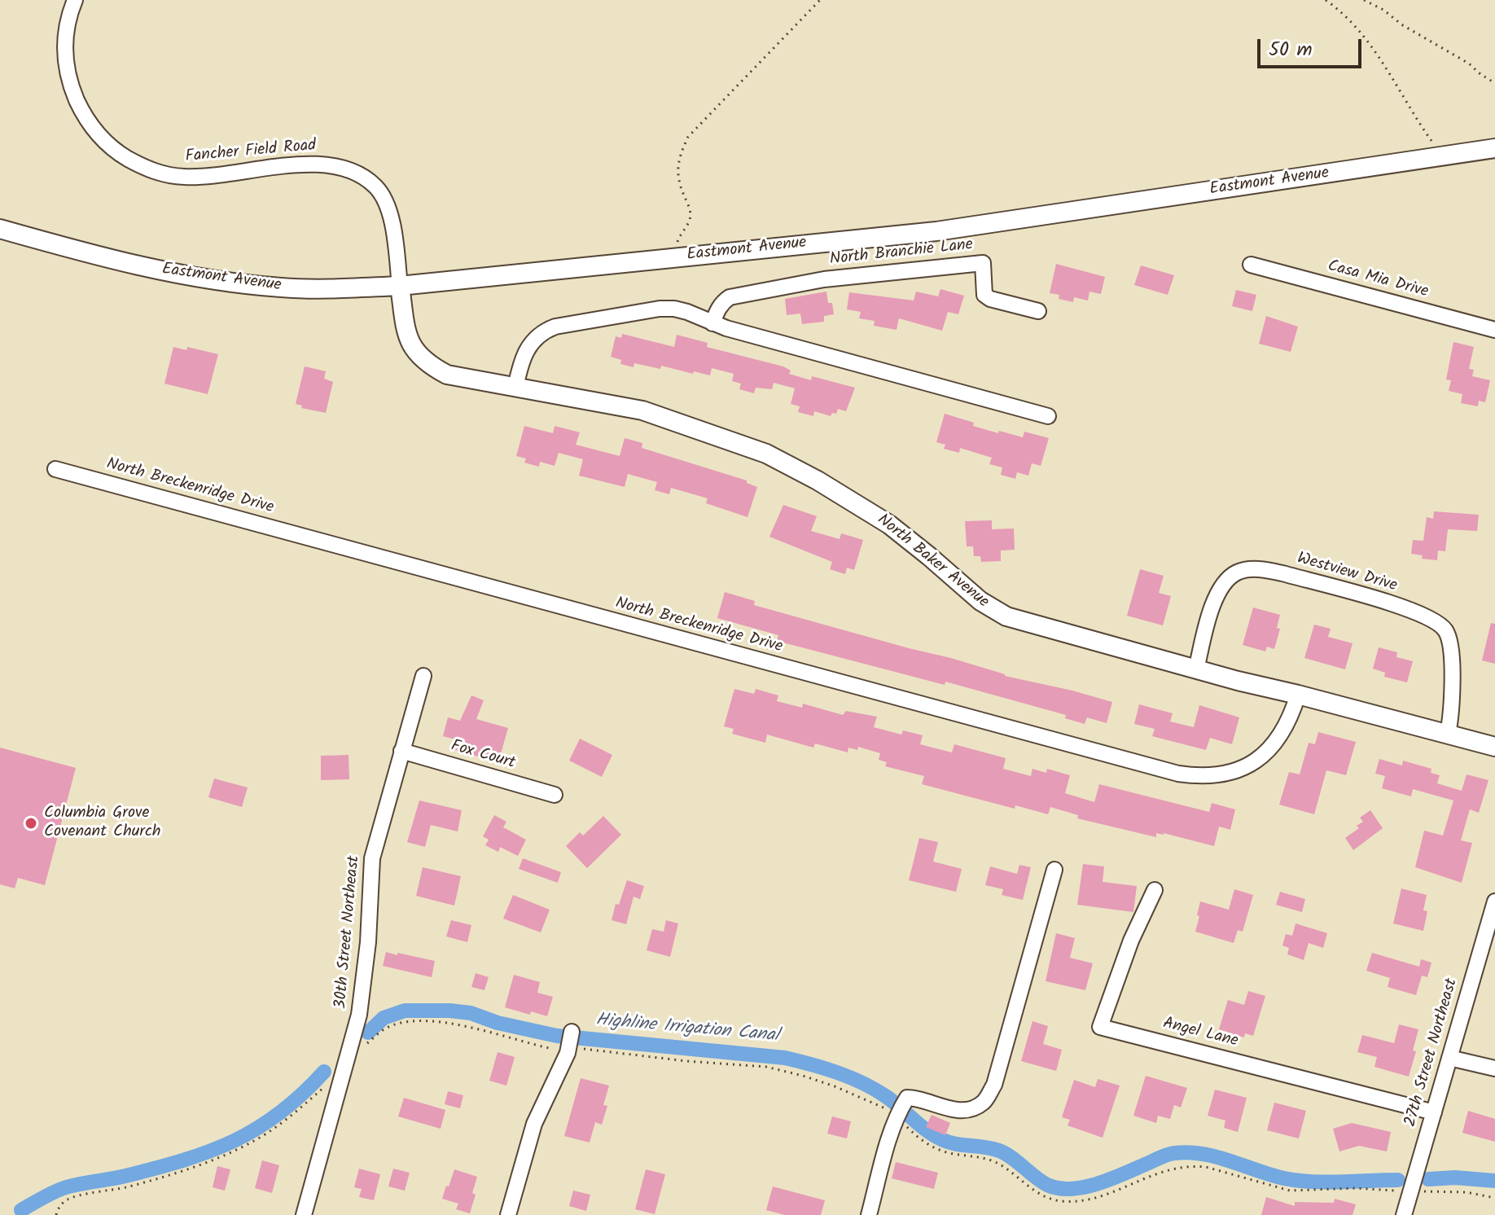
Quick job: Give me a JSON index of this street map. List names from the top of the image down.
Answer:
{
  "streets": {
    "main road": ["Eastmont Avenue", "North Baker Avenue"],
    "street": [
      "Fancher Field Road",
      "North Branchie Lane",
      "Casa Mia Drive",
      "North Breckenridge Drive",
      "Westview Drive",
      "Fox Court",
      "30th Street Northeast",
      "Angel Lane",
      "27th Street Northeast"
    ]
  },
  "crossings": [
    ["Fancher Field Road", "Eastmont Avenue"],
    ["Fancher Field Road", "North Baker Avenue"],
    ["Eastmont Avenue", "North Baker Avenue"],
    ["North Breckenridge Drive", "North Baker Avenue"],
    ["North Baker Avenue", "Westview Drive"],
    ["Fox Court", "30th Street Northeast"],
    ["Angel Lane", "27th Street Northeast"]
  ],
  "water": ["Highline Irrigation Canal"],
  "places": ["Columbia Grove Covenant Church"],
  "scale_bar": "50 m"
}
